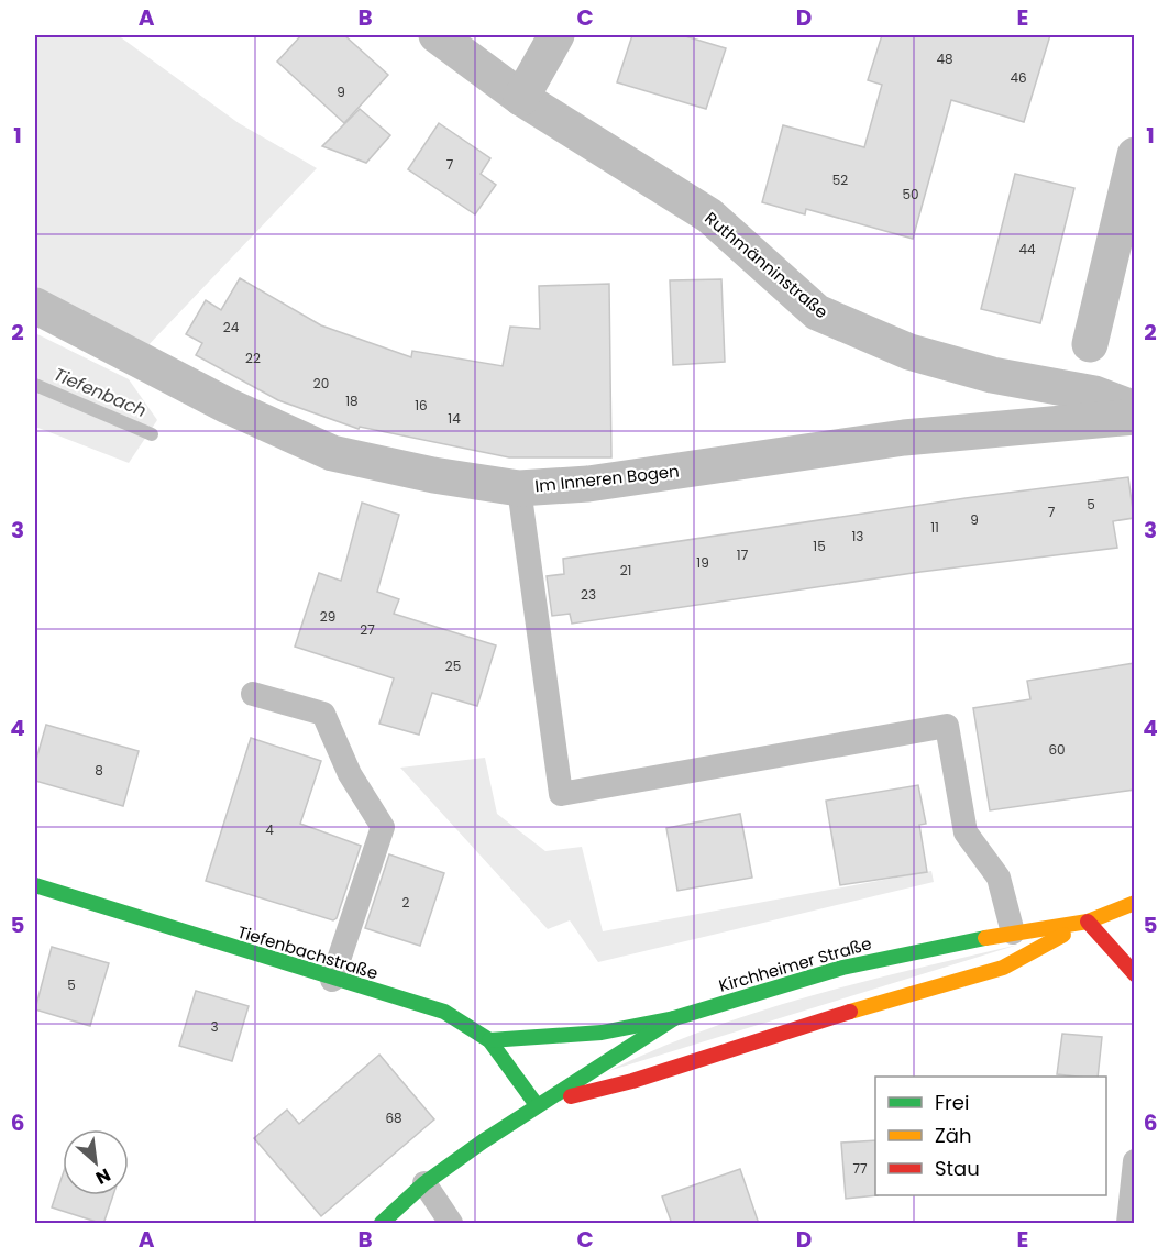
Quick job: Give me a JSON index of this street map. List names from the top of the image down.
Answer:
{
  "streets": {
    "main road": ["Tiefenbachstraße", "Kirchheimer Straße"],
    "street": ["Ruthmänninstraße", "Im Inneren Bogen"]
  },
  "crossings": [
    ["Tiefenbachstraße", "Kirchheimer Straße"]
  ],
  "water": ["Tiefenbach"],
  "house_numbers": [
    "48",
    "46",
    "9",
    "7",
    "52",
    "50",
    "44",
    "24",
    "22",
    "20",
    "18",
    "16",
    "14",
    "5",
    "7",
    "9",
    "11",
    "13",
    "15",
    "17",
    "19",
    "21",
    "23",
    "29",
    "27",
    "25",
    "60",
    "8",
    "4",
    "2",
    "5",
    "3",
    "68",
    "77"
  ],
  "legend": ["Frei", "Zäh", "Stau"],
  "north": "bottom right",
  "grid": {
    "columns": [
      "A",
      "B",
      "C",
      "D",
      "E"
    ],
    "rows": [
      "1",
      "2",
      "3",
      "4",
      "5",
      "6"
    ]
  }
}
